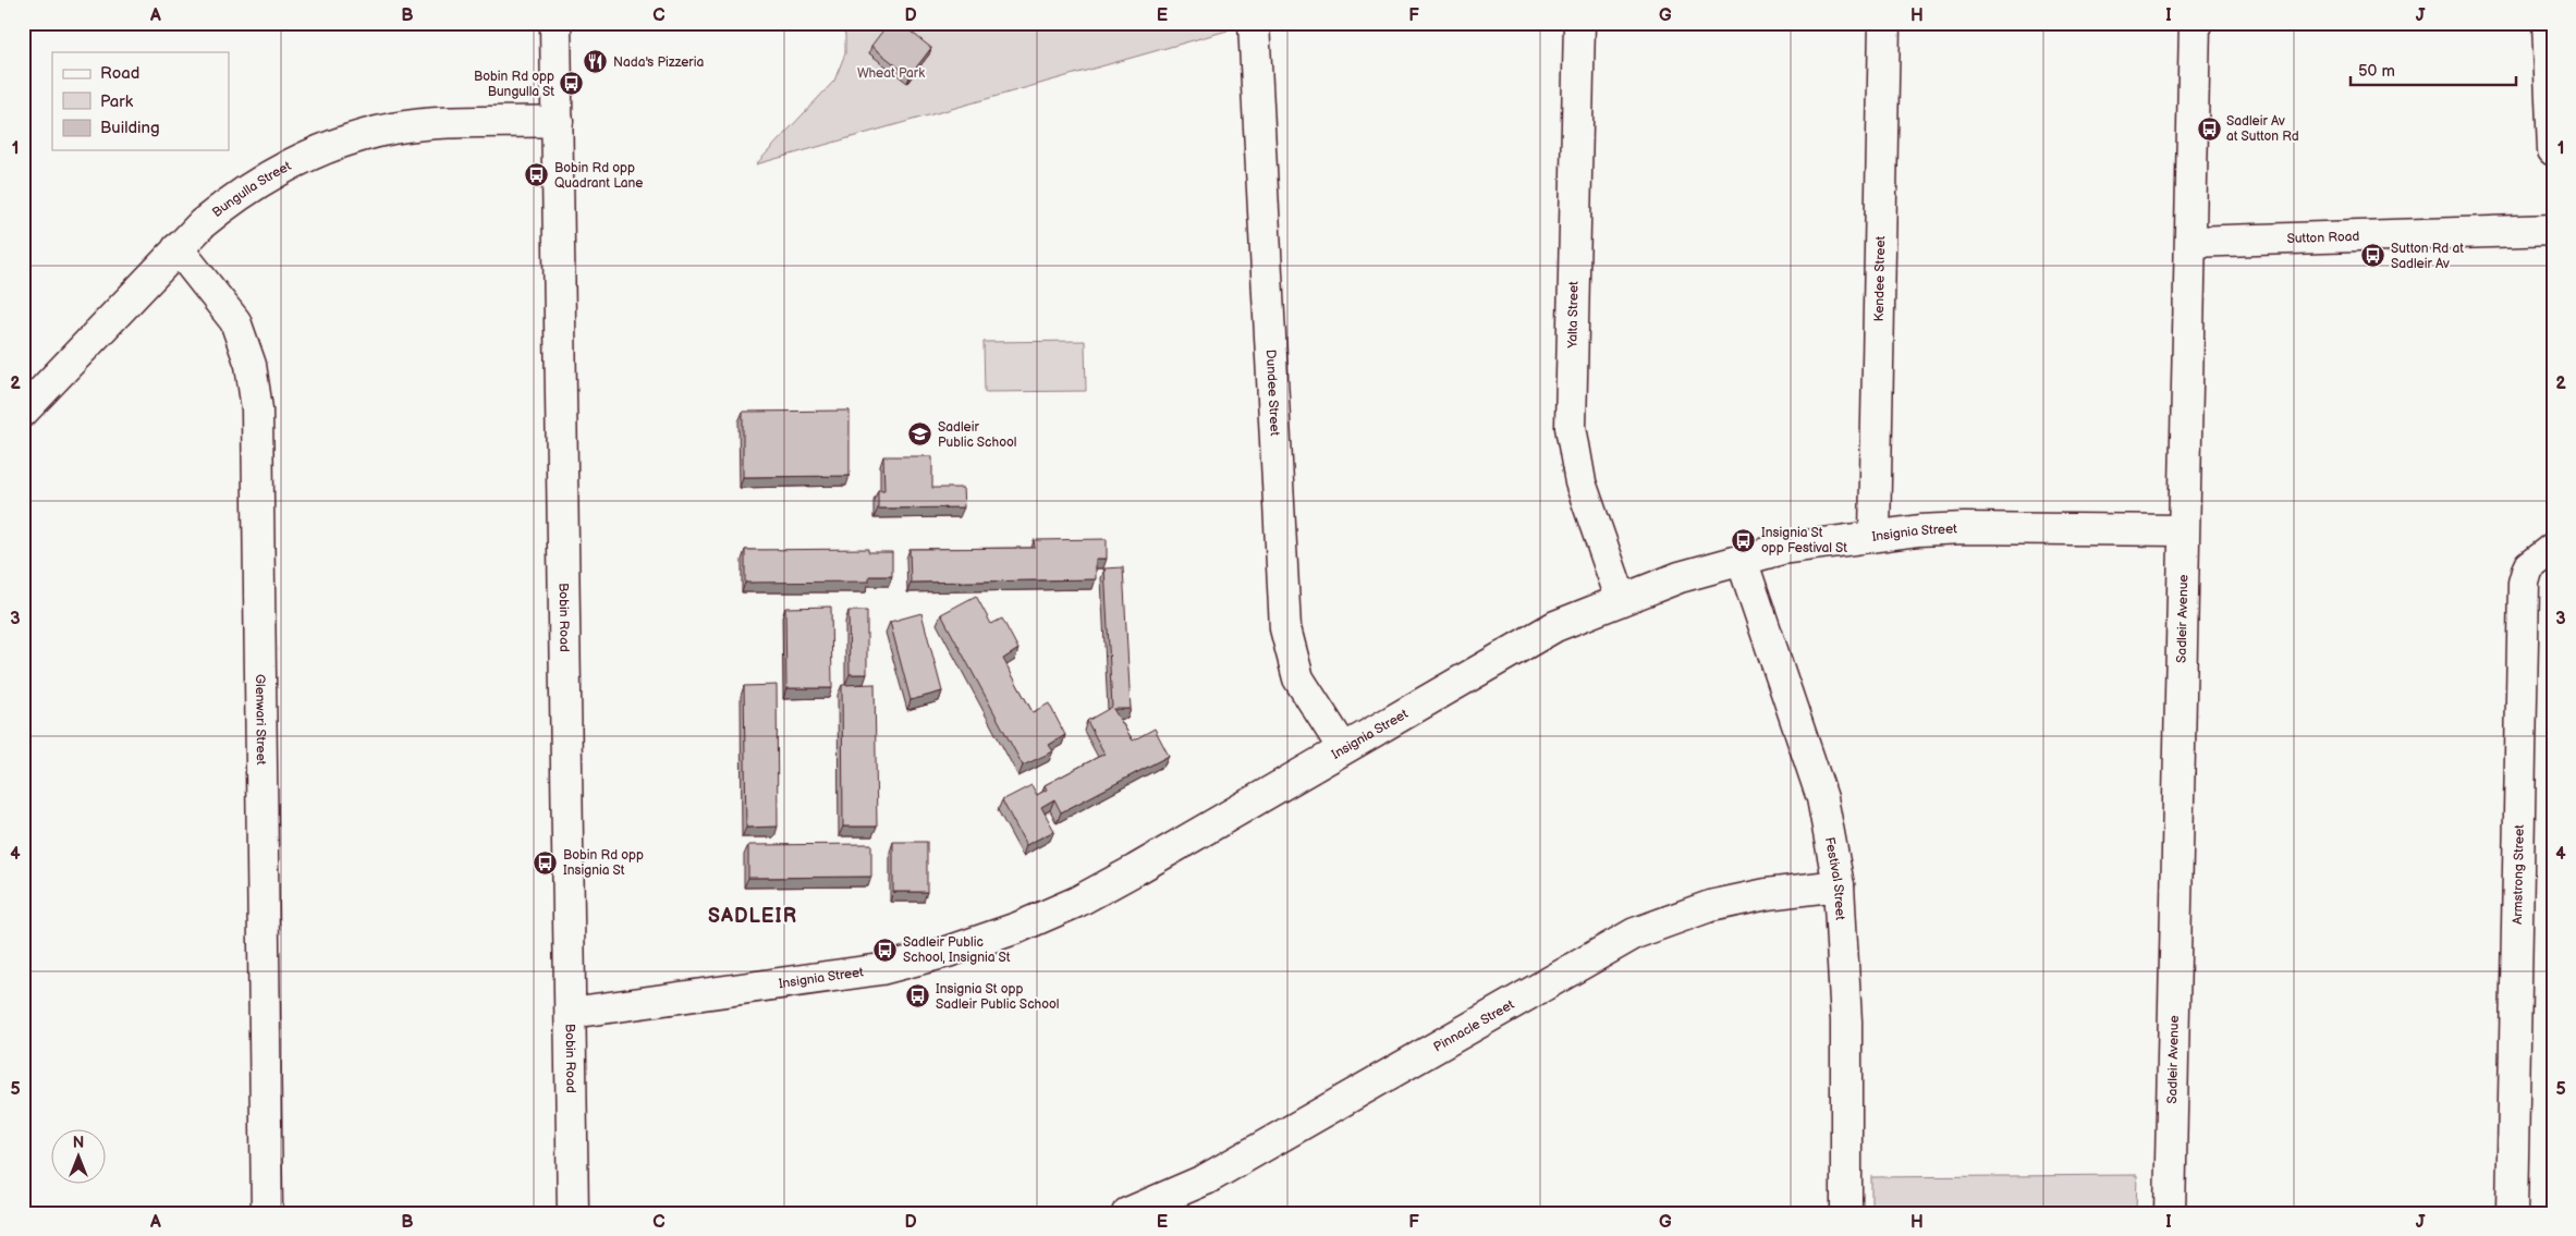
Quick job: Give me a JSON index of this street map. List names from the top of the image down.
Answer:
{
  "streets": {
    "street": [
      "Bungulla Street",
      "Sutton Road",
      "Kendee Street",
      "Yalta Street",
      "Dundee Street",
      "Insignia Street",
      "Bobin Road",
      "Sadleir Avenue",
      "Glenwari Street",
      "Armstrong Street",
      "Festival Street",
      "Pinnacle Street"
    ]
  },
  "crossings": [
    ["Bungulla Street", "Bobin Road"],
    ["Bungulla Street", "Glenwari Street"],
    ["Sutton Road", "Sadleir Avenue"],
    ["Kendee Street", "Insignia Street"],
    ["Yalta Street", "Insignia Street"],
    ["Dundee Street", "Insignia Street"],
    ["Insignia Street", "Bobin Road"],
    ["Insignia Street", "Sadleir Avenue"],
    ["Insignia Street", "Festival Street"],
    ["Festival Street", "Pinnacle Street"]
  ],
  "districts": ["SADLEIR"],
  "parks": ["Wheat Park"],
  "places": {
    "restaurant": ["Nada's Pizzeria"],
    "bus stop": [
      "Bobin Rd opp Bungulla St",
      "Sadleir Av at Sutton Rd",
      "Bobin Rd opp Quadrant Lane",
      "Sutton Rd at Sadleir Av",
      "Insignia St opp Festival St",
      "Bobin Rd opp Insignia St",
      "Sadleir Public School, Insignia St",
      "Insignia St opp Sadleir Public School"
    ],
    "school or university": ["Sadleir Public School"]
  },
  "legend": ["Road", "Park", "Building"],
  "scale_bar": "50 m",
  "north": "top",
  "grid": {
    "columns": [
      "A",
      "B",
      "C",
      "D",
      "E",
      "F",
      "G",
      "H",
      "I",
      "J"
    ],
    "rows": [
      "1",
      "2",
      "3",
      "4",
      "5"
    ]
  }
}
